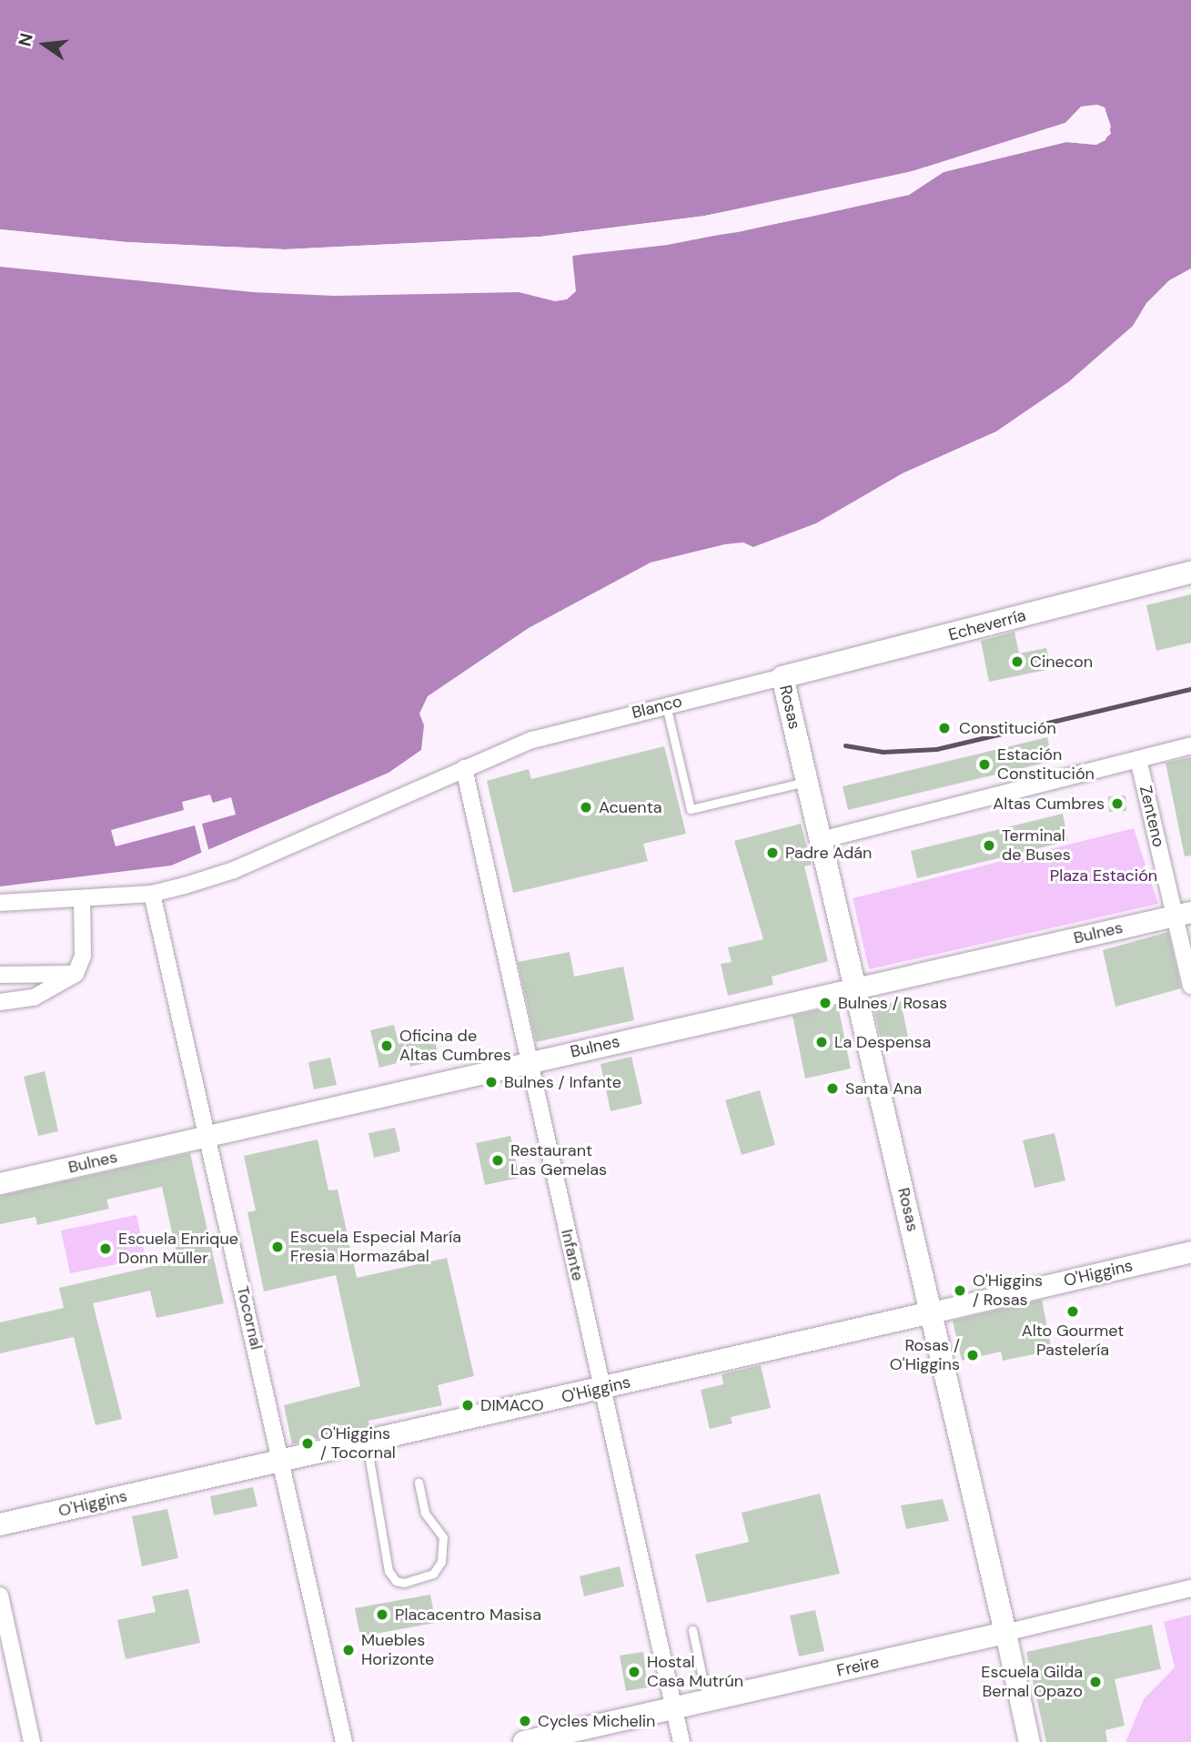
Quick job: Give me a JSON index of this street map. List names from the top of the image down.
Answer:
{
  "streets": {
    "main road": [
      "Echeverría",
      "Rosas",
      "O'Higgins",
      "Freire"
    ],
    "street": [
      "Blanco",
      "Zenteno",
      "Bulnes",
      "Infante",
      "Tocornal"
    ]
  },
  "crossings": [
    ["Echeverría", "Blanco"],
    ["Echeverría", "Rosas"],
    ["Blanco", "Rosas"],
    ["Blanco", "Infante"],
    ["Blanco", "Tocornal"],
    ["Rosas", "Bulnes"],
    ["Rosas", "O'Higgins"],
    ["Rosas", "Freire"],
    ["Zenteno", "Bulnes"],
    ["Bulnes", "Infante"],
    ["Bulnes", "Tocornal"],
    ["Infante", "O'Higgins"],
    ["Infante", "Freire"],
    ["O'Higgins", "Tocornal"]
  ],
  "parks": ["Plaza Estación"],
  "places": [
    "Cinecon",
    "Constitución",
    "Estación Constitución",
    "Altas Cumbres",
    "Acuenta",
    "Terminal de Buses",
    "Padre Adán",
    "Bulnes / Rosas",
    "La Despensa",
    "Oficina de Altas Cumbres",
    "Bulnes / Infante",
    "Santa Ana",
    "Restaurant Las Gemelas",
    "Escuela Especial María Fresia Hormazábal",
    "Escuela Enrique Donn Müller",
    "O'Higgins / Rosas",
    "Alto Gourmet Pastelería",
    "Rosas / O'Higgins",
    "DIMACO",
    "O'Higgins / Tocornal",
    "Placacentro Masisa",
    "Muebles Horizonte",
    "Hostal Casa Mutrún",
    "Escuela Gilda Bernal Opazo",
    "Cycles Michelin"
  ],
  "north": "left"
}
